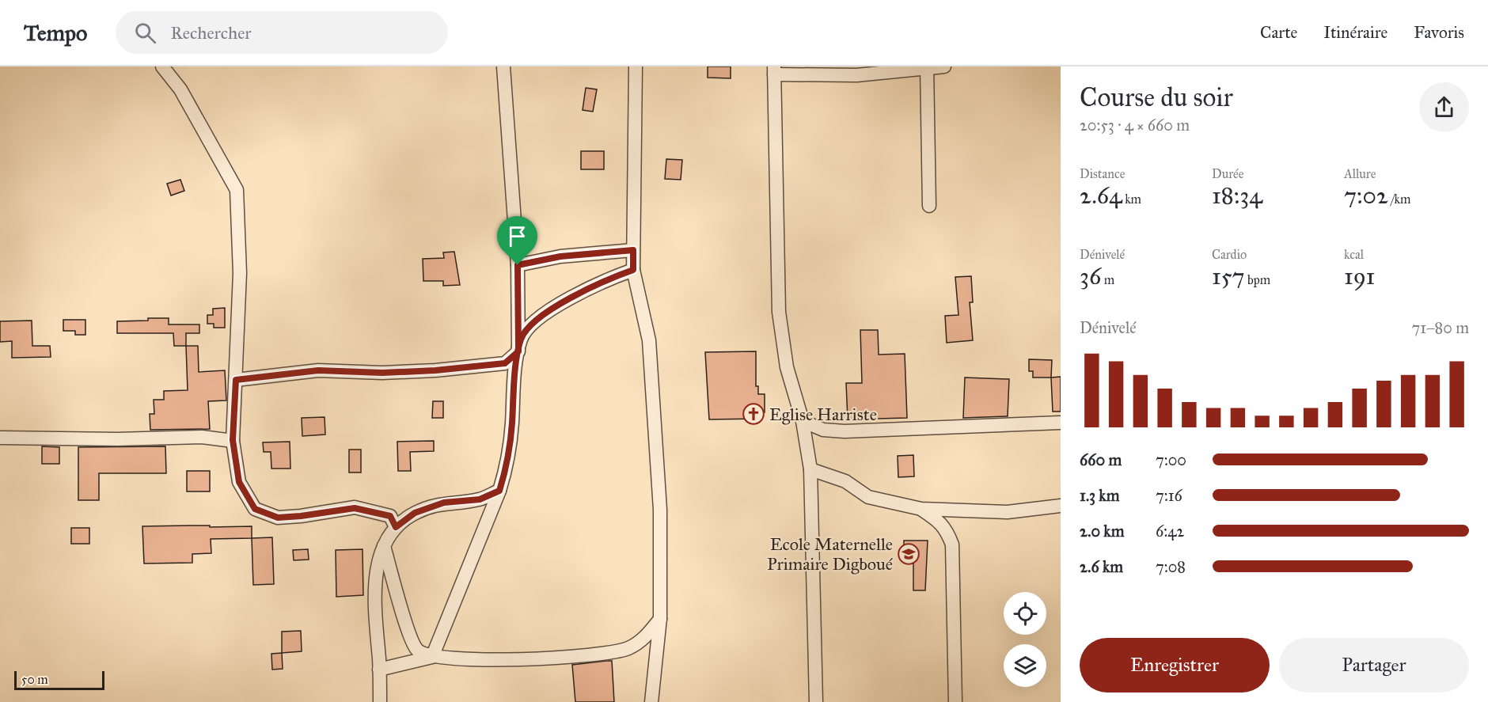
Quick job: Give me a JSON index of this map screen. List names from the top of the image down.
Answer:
{
  "places": {
    "church": ["Eglise Harriste"],
    "school or university": ["Ecole Maternelle Primaire Digboué"]
  },
  "scale_bar": "50 m",
  "page": {
    "header": "Tempo",
    "search": "Rechercher",
    "nav": ["Carte", "Itinéraire", "Favoris"],
    "heading": ["Course du soir", "20:53 · 4 × 660 m"],
    "stats": [
      ["Distance", "2.64 km"],
      ["Durée", "18:34"],
      ["Allure", "7:02 /km"],
      ["Dénivelé", "36 m"],
      ["Cardio", "157 bpm"],
      ["kcal", "191"]
    ],
    "chart": ["Dénivelé", "71–80 m"],
    "list": [
      {
        "name": "660 m",
        "note": "7:00"
      },
      {
        "name": "1.3 km",
        "note": "7:16"
      },
      {
        "name": "2.0 km",
        "note": "6:42"
      },
      {
        "name": "2.6 km",
        "note": "7:08"
      }
    ],
    "buttons": ["Enregistrer", "Partager"],
    "scale": "50 m"
  }
}
